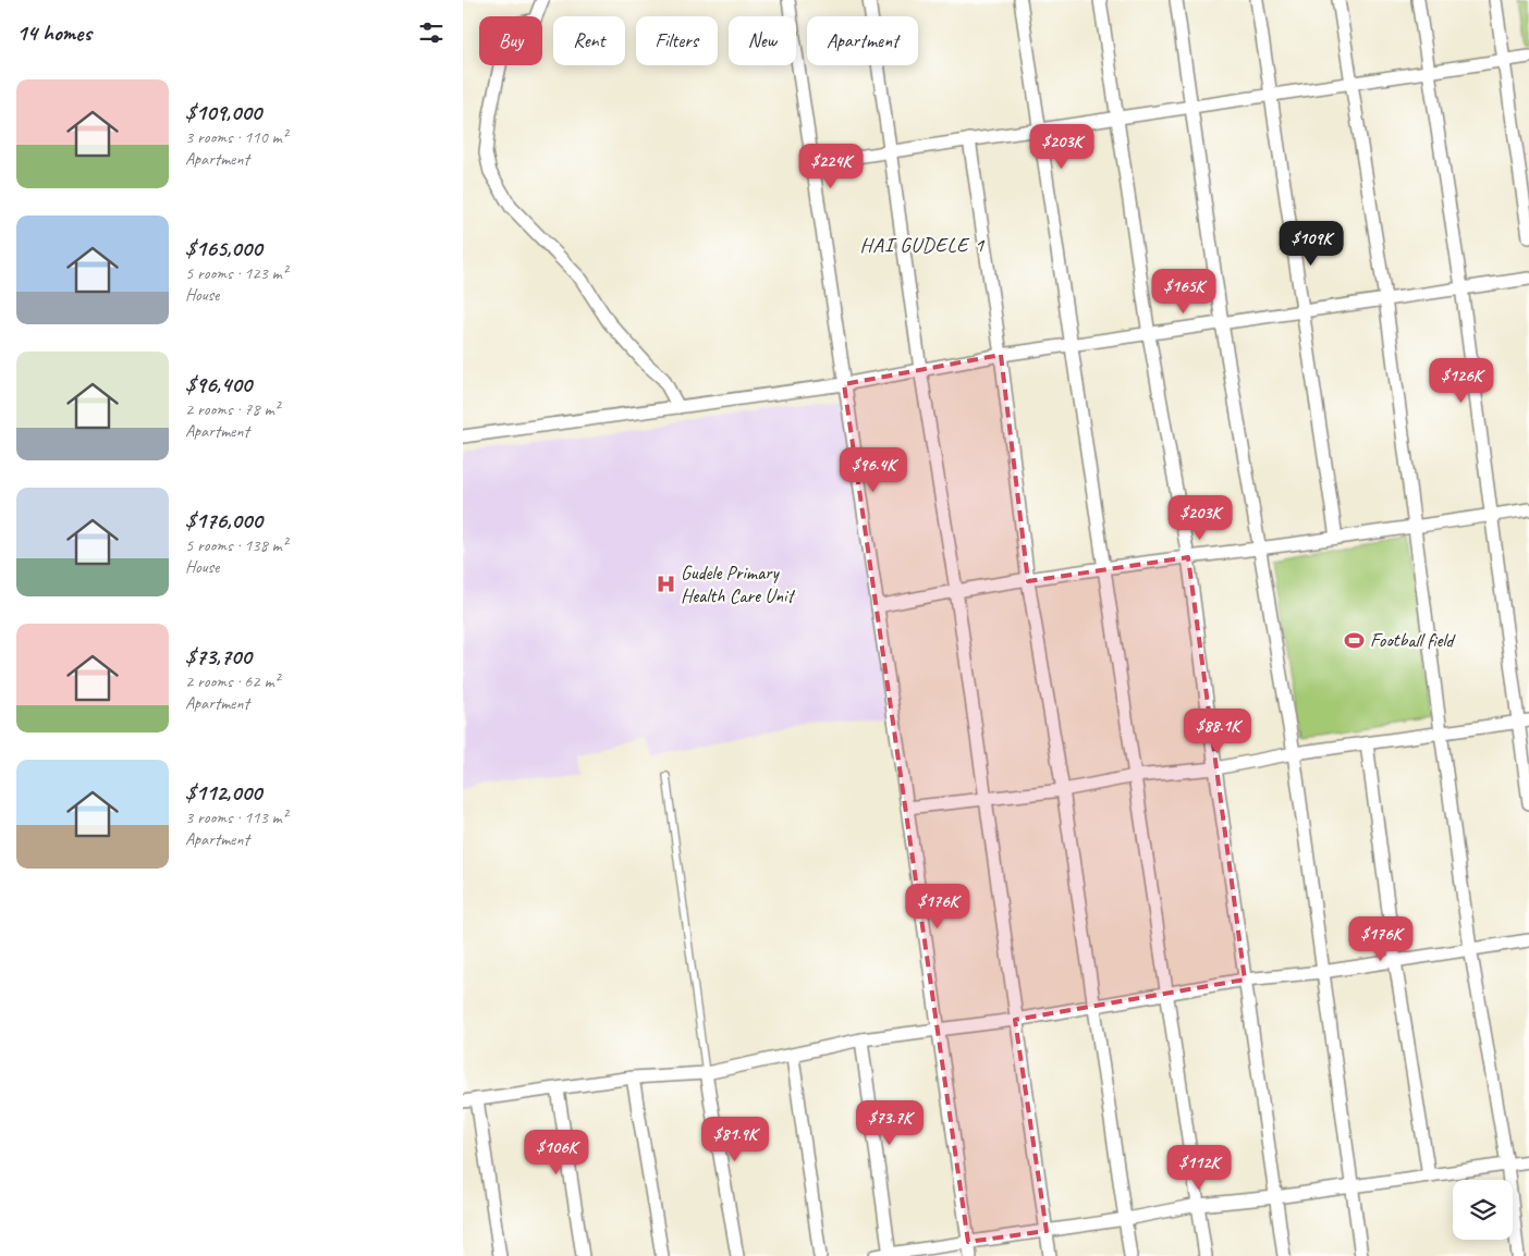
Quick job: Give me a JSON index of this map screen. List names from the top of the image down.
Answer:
{
  "districts": ["HAI GUDELE 1"],
  "places": {
    "hospital": ["Gudele Primary Health Care Unit"],
    "sports": ["Football field"]
  },
  "page": {
    "heading": "14 homes",
    "chip": [
      "Buy",
      "Rent",
      "Filters",
      "New",
      "Apartment"
    ],
    "list": [
      {
        "name": "$109,000",
        "note": "3 rooms · 110 m² · Apartment"
      },
      {
        "name": "$165,000",
        "note": "5 rooms · 123 m² · House"
      },
      {
        "name": "$96,400",
        "note": "2 rooms · 78 m² · Apartment"
      },
      {
        "name": "$176,000",
        "note": "5 rooms · 138 m² · House"
      },
      {
        "name": "$73,700",
        "note": "2 rooms · 62 m² · Apartment"
      },
      {
        "name": "$112,000",
        "note": "3 rooms · 113 m² · Apartment"
      }
    ],
    "price": [
      "$203K",
      "$224K",
      "$109K",
      "$165K",
      "$126K",
      "$96.4K",
      "$203K",
      "$88.1K",
      "$176K",
      "$176K",
      "$73.7K",
      "$81.9K",
      "$106K",
      "$112K"
    ]
  }
}
